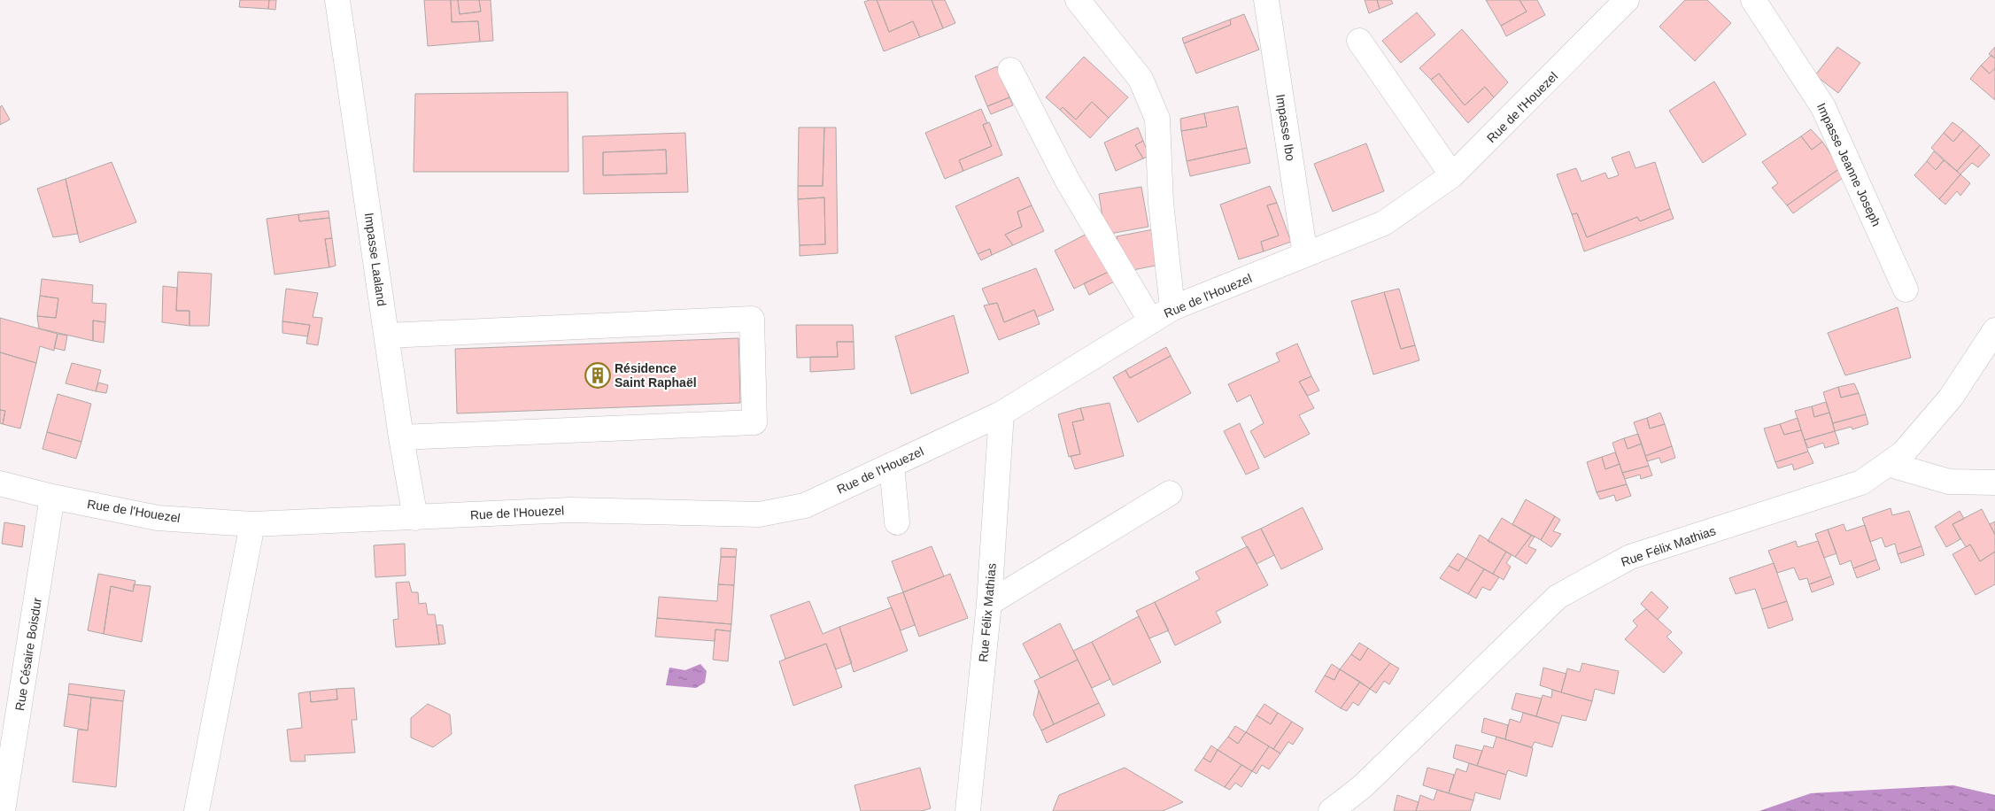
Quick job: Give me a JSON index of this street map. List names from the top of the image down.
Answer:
{
  "streets": {
    "street": [
      "Rue de l'Houezel",
      "Impasse Ibo",
      "Impasse Jeanne Joseph",
      "Impasse Laaland",
      "Rue Félix Mathias",
      "Rue Césaire Boisdur"
    ]
  },
  "crossings": [
    ["Rue de l'Houezel", "Impasse Ibo"],
    ["Rue de l'Houezel", "Impasse Laaland"],
    ["Rue de l'Houezel", "Rue Félix Mathias"],
    ["Rue de l'Houezel", "Rue Césaire Boisdur"]
  ],
  "places": {
    "building": ["Résidence Saint Raphaël"]
  }
}
